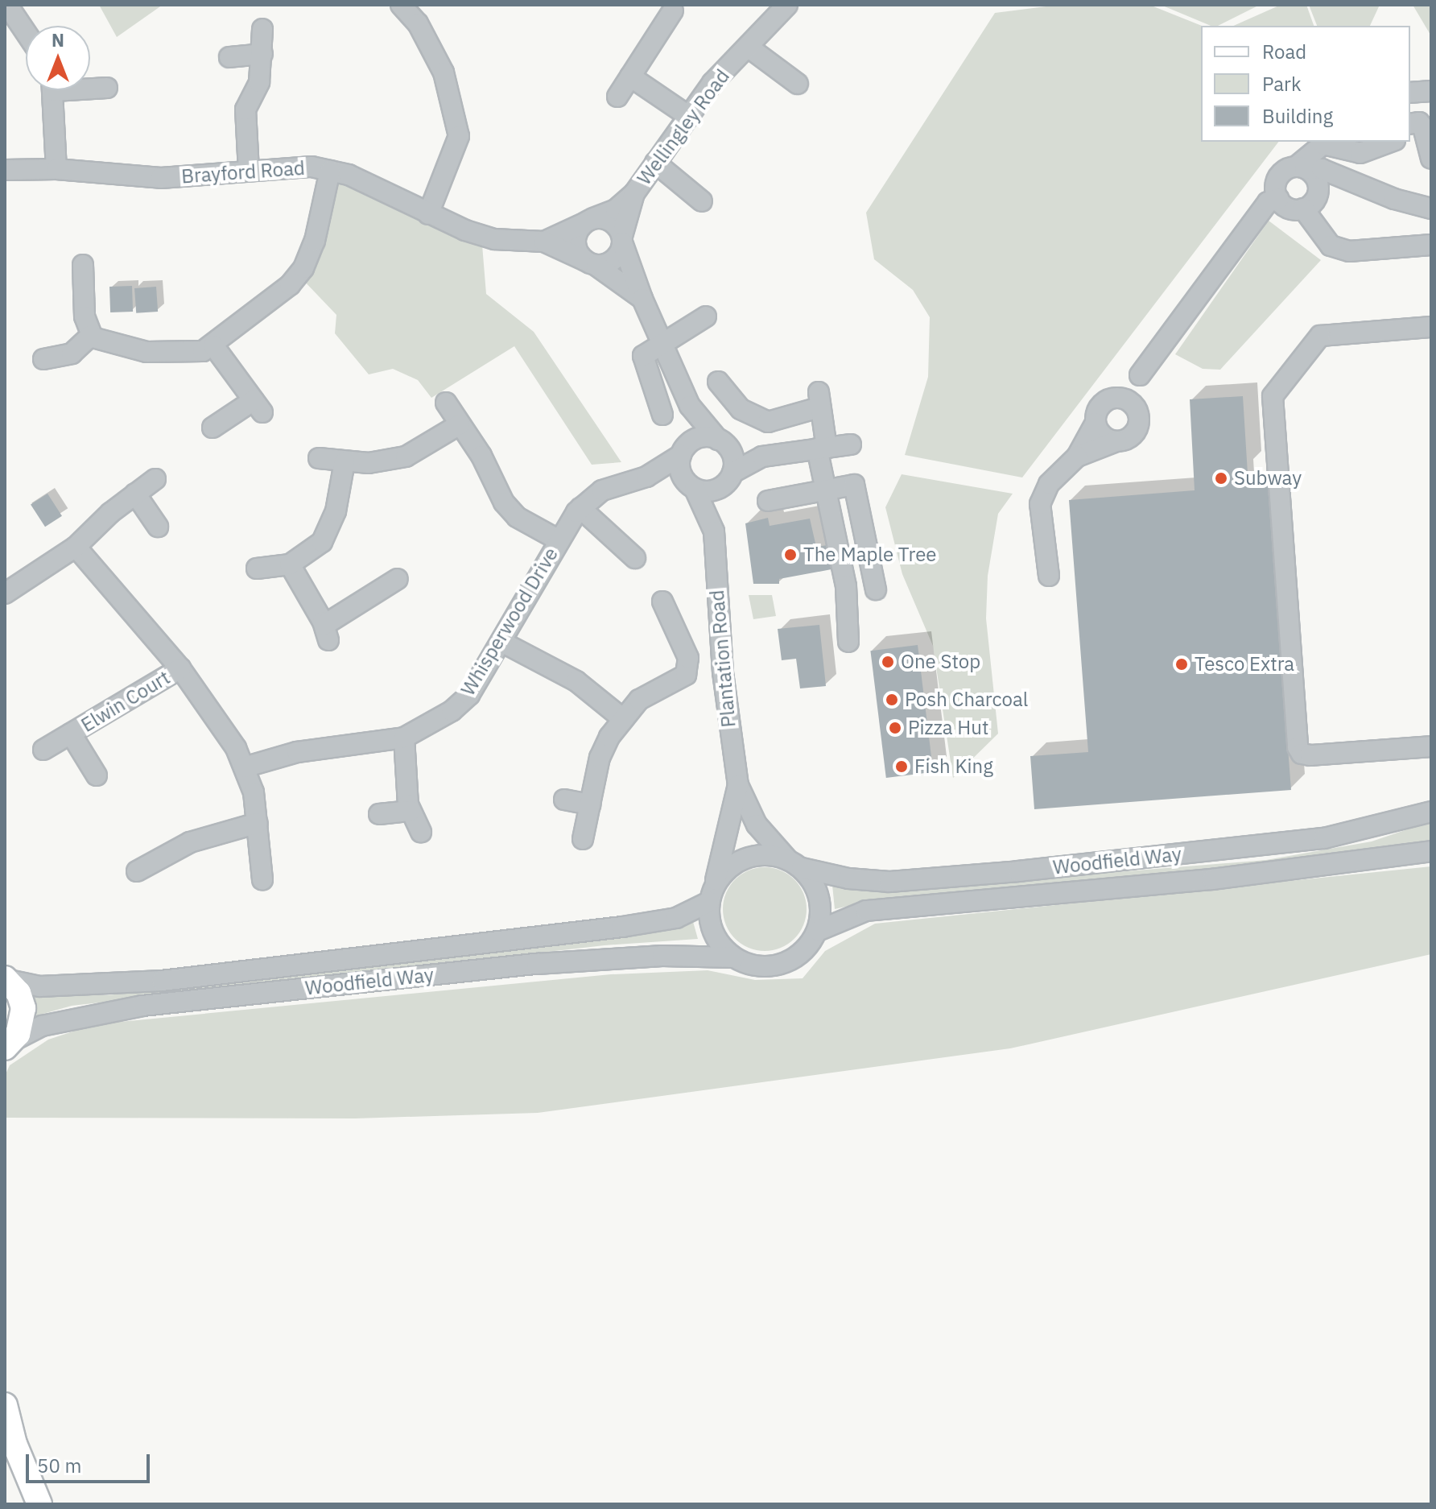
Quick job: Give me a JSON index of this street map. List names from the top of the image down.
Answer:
{
  "streets": {
    "street": [
      "Wellingley Road",
      "Brayford Road",
      "Whisperwood Drive",
      "Plantation Road",
      "Elwin Court",
      "Woodfield Way"
    ]
  },
  "crossings": [
    ["Wellingley Road", "Brayford Road"],
    ["Whisperwood Drive", "Plantation Road"],
    ["Plantation Road", "Woodfield Way"]
  ],
  "places": [
    "Subway",
    "The Maple Tree",
    "One Stop",
    "Tesco Extra",
    "Posh Charcoal",
    "Pizza Hut",
    "Fish King"
  ],
  "legend": ["Road", "Park", "Building"],
  "scale_bar": "50 m",
  "north": "top"
}
